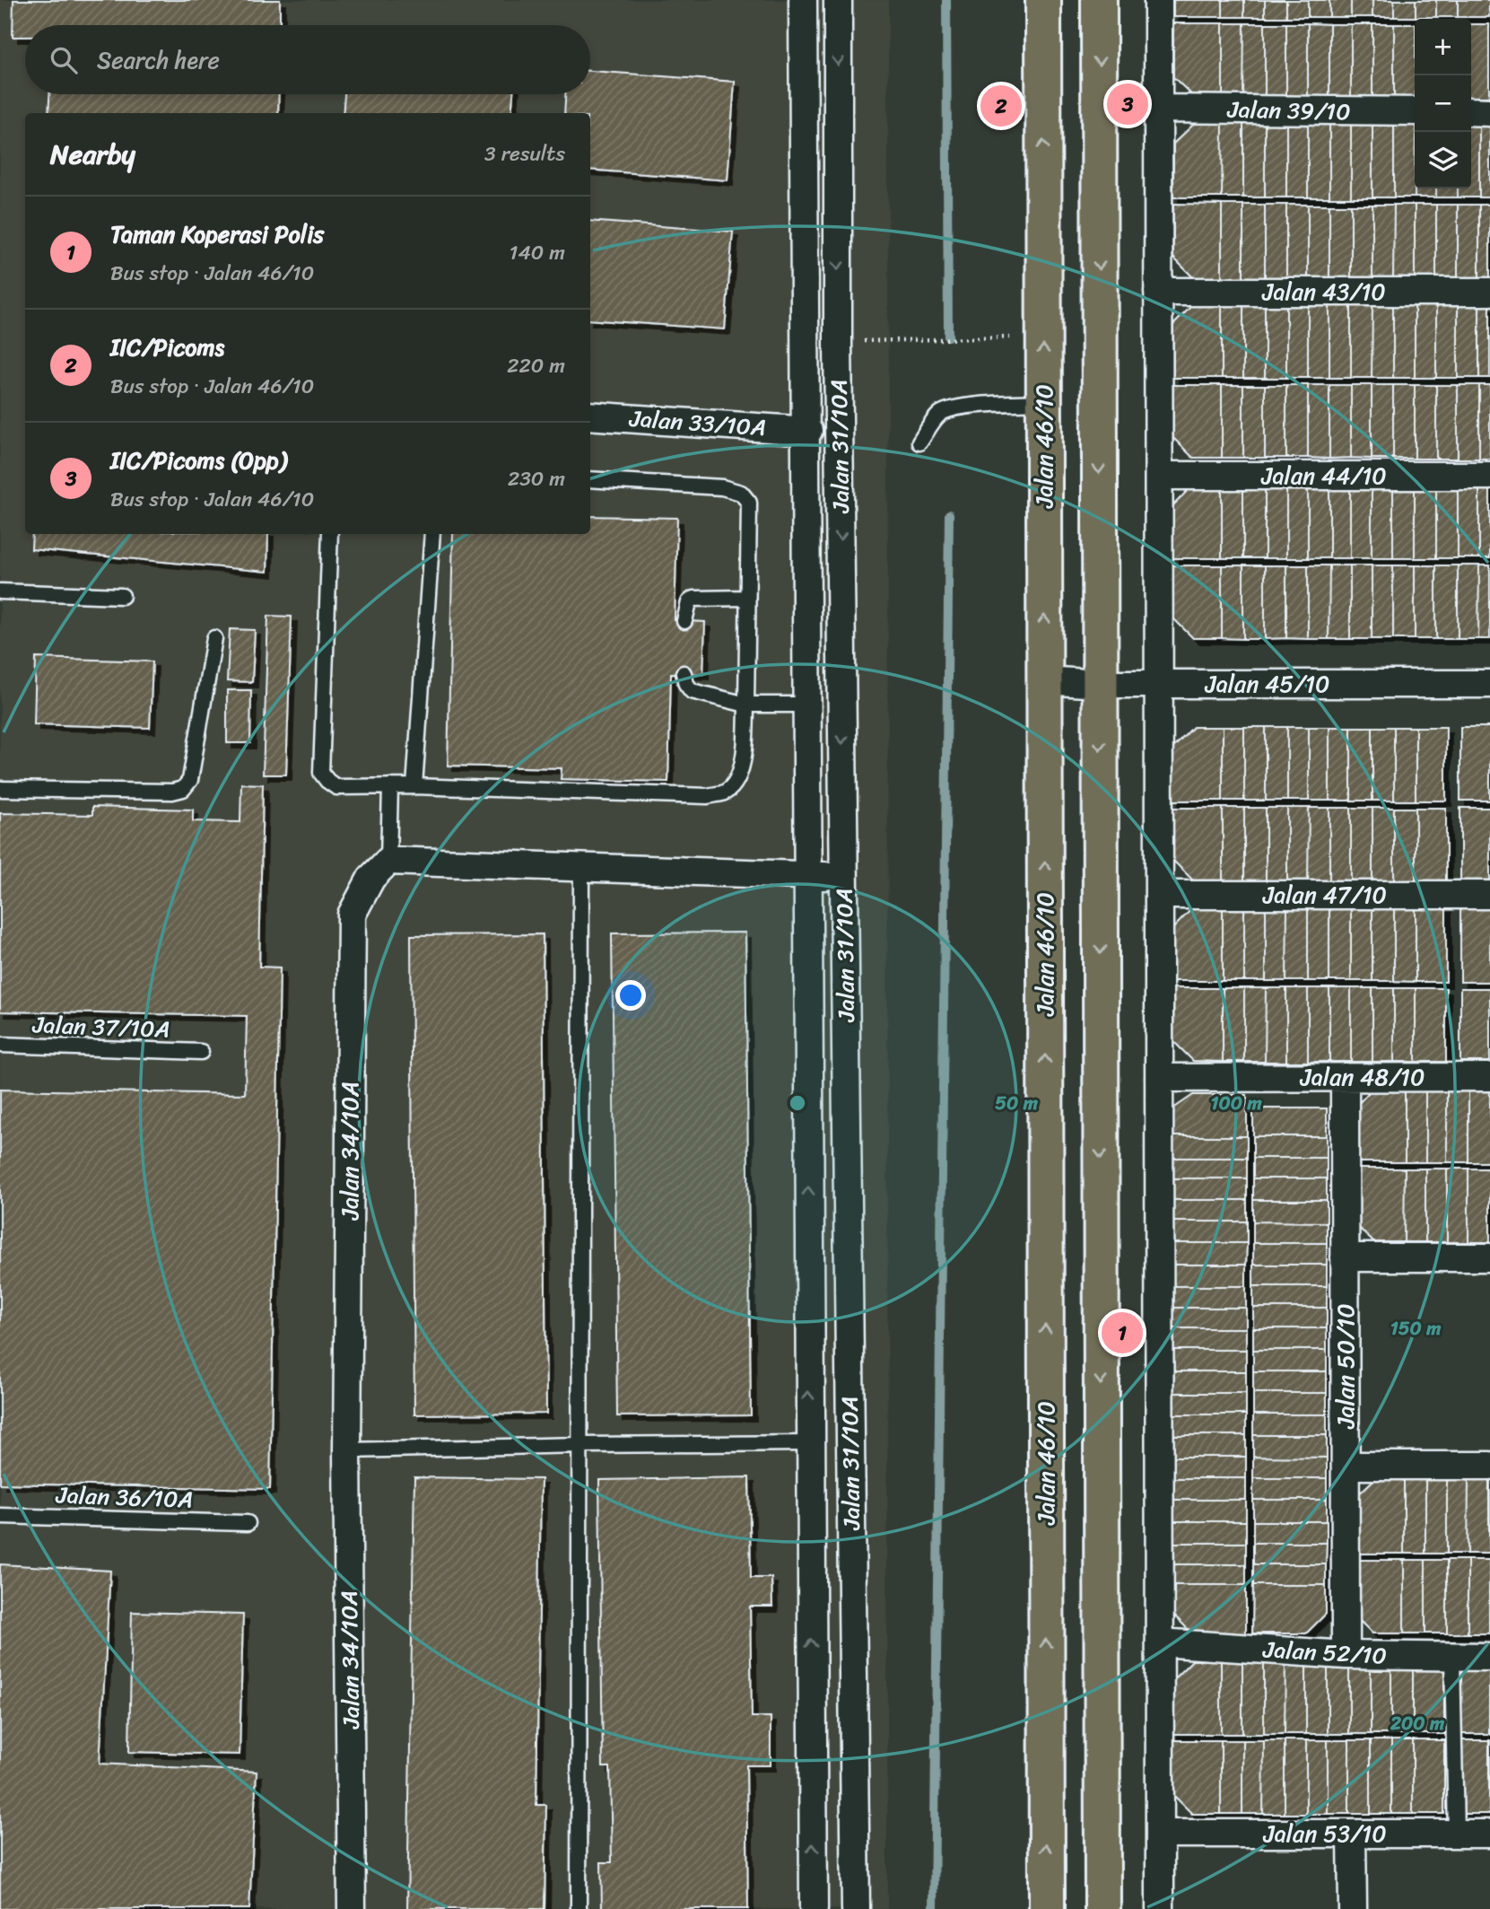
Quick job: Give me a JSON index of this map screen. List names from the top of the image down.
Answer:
{
  "streets": {
    "main road": ["Jalan 46/10"],
    "street": [
      "Jalan 39/10",
      "Jalan 43/10",
      "Jalan 33/10A",
      "Jalan 31/10A",
      "Jalan 44/10",
      "Jalan 45/10",
      "Jalan 47/10",
      "Jalan 48/10",
      "Jalan 34/10A",
      "Jalan 50/10",
      "Jalan 52/10",
      "Jalan 53/10"
    ],
    "lane": ["Jalan 37/10A", "Jalan 36/10A"]
  },
  "crossings": [
    ["Jalan 33/10A", "Jalan 31/10A"],
    ["Jalan 46/10", "Jalan 45/10"],
    ["Jalan 48/10", "Jalan 50/10"],
    ["Jalan 50/10", "Jalan 52/10"]
  ],
  "page": {
    "map_buttons": ["+", "−"],
    "search": "Search here",
    "pins": ["3", "2", "1"],
    "heading": ["Nearby", "3 results"],
    "list": [
      {
        "mark": "1",
        "name": "Taman Koperasi Polis",
        "note": "Bus stop · Jalan 46/10",
        "value": "140 m"
      },
      {
        "mark": "2",
        "name": "IIC/Picoms",
        "note": "Bus stop · Jalan 46/10",
        "value": "220 m"
      },
      {
        "mark": "3",
        "name": "IIC/Picoms (Opp)",
        "note": "Bus stop · Jalan 46/10",
        "value": "230 m"
      }
    ]
  },
  "rings": [
    "50 m",
    "100 m",
    "150 m",
    "200 m"
  ]
}
